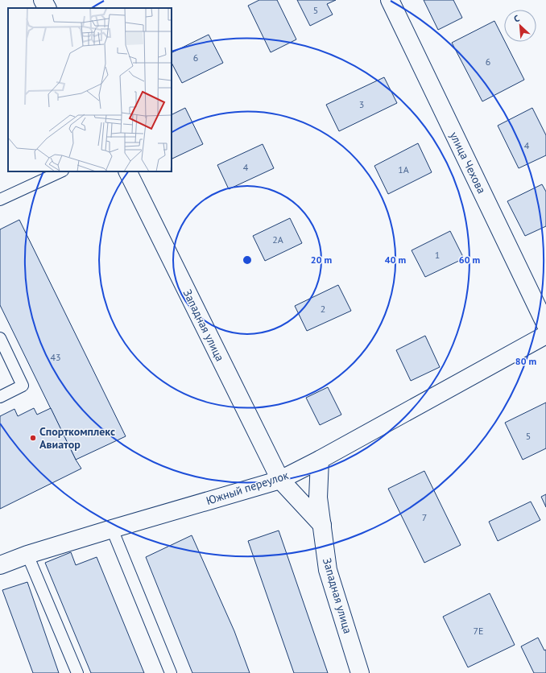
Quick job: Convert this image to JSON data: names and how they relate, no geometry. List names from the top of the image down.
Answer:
{
  "streets": {
    "street": ["улица Чехова", "Западная улица", "Южный переулок"]
  },
  "crossings": [
    ["Западная улица", "Южный переулок"]
  ],
  "places": ["Спорткомплекс Авиатор"],
  "house_numbers": [
    "5",
    "6",
    "6",
    "3",
    "4",
    "4",
    "1А",
    "2А",
    "1",
    "2",
    "43",
    "5",
    "7",
    "7Е"
  ],
  "north": "top left",
  "rings": [
    "20 m",
    "40 m",
    "60 m",
    "80 m"
  ]
}
